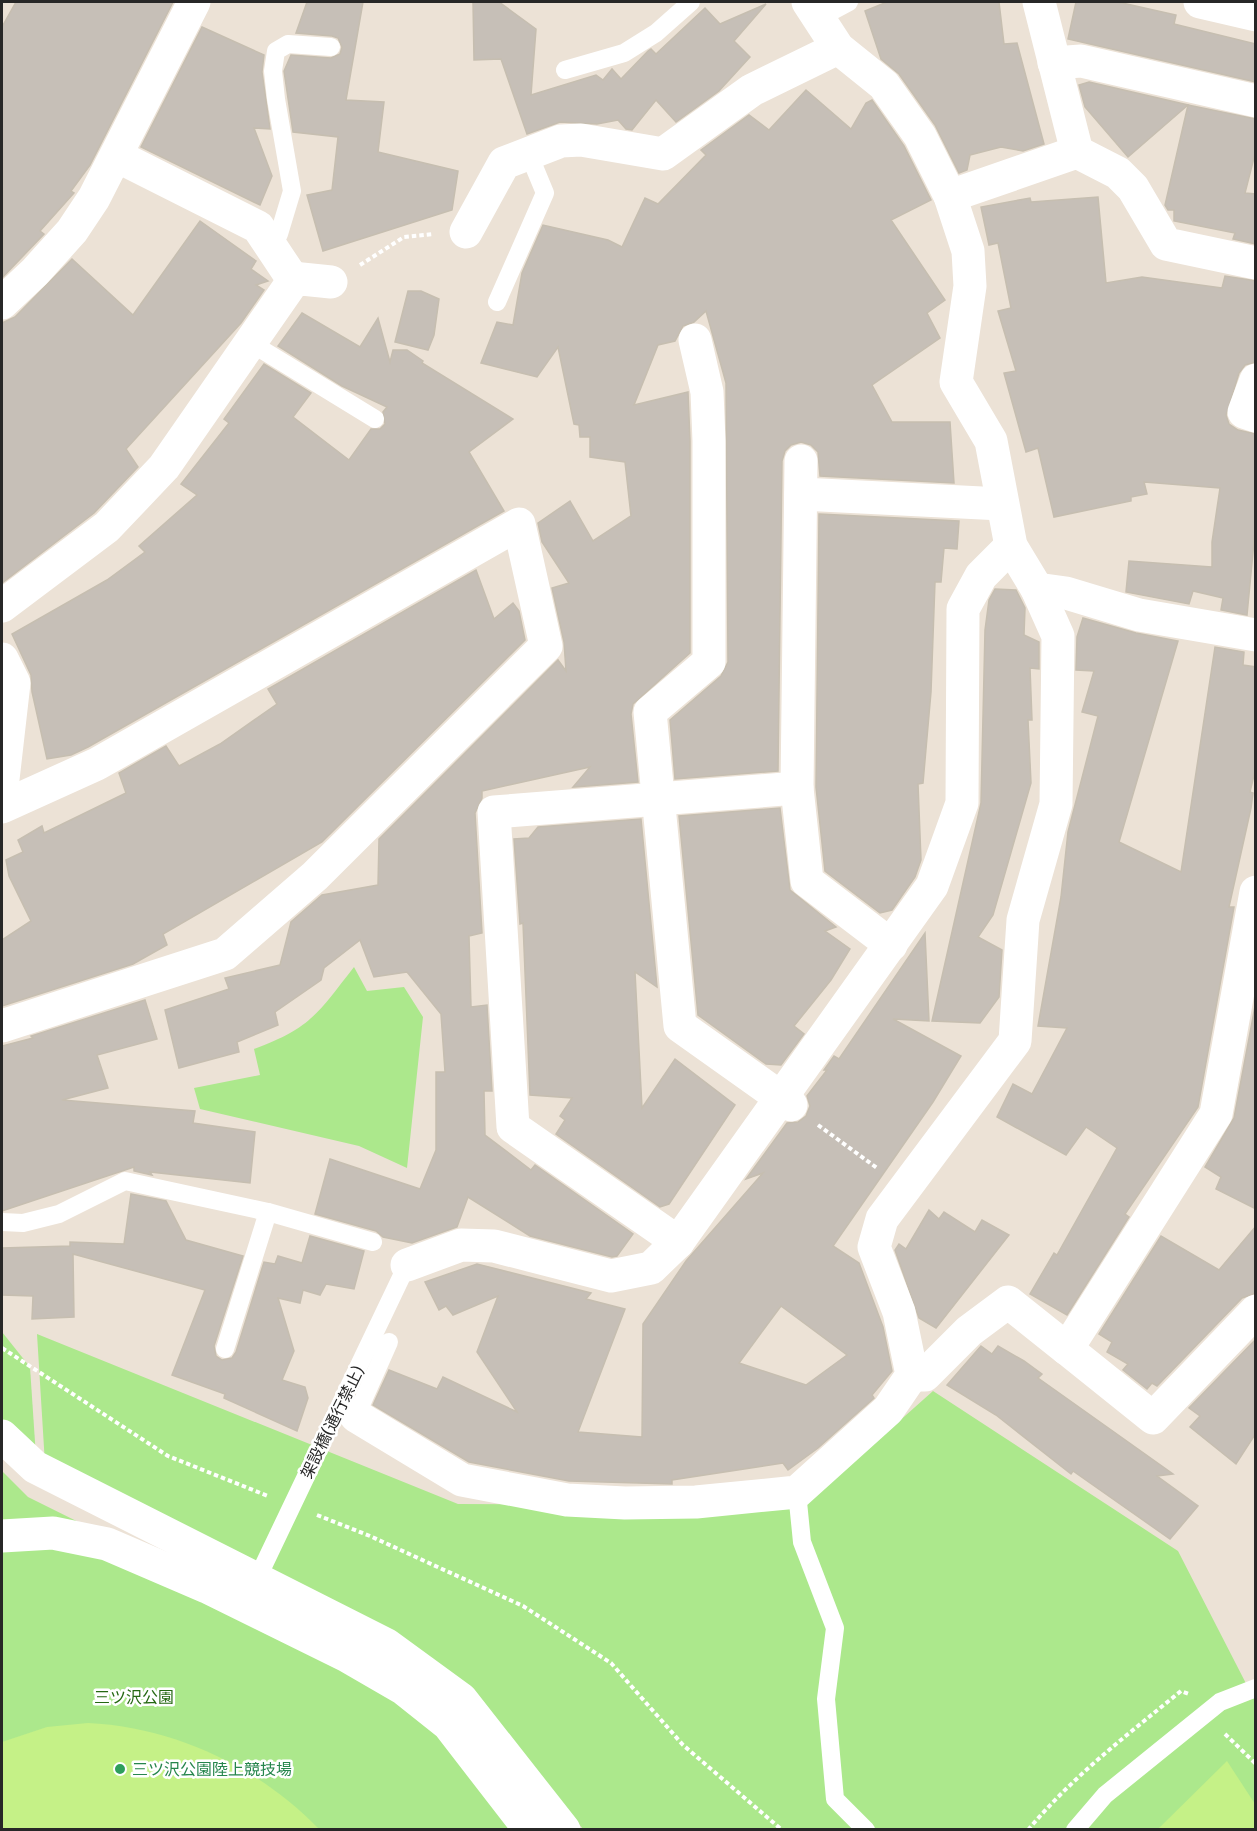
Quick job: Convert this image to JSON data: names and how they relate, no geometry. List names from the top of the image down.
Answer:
{
  "streets": {
    "lane": ["架設橋(通行禁止)"]
  },
  "parks": ["三ツ沢公園"],
  "places": ["三ツ沢公園陸上競技場"]
}
